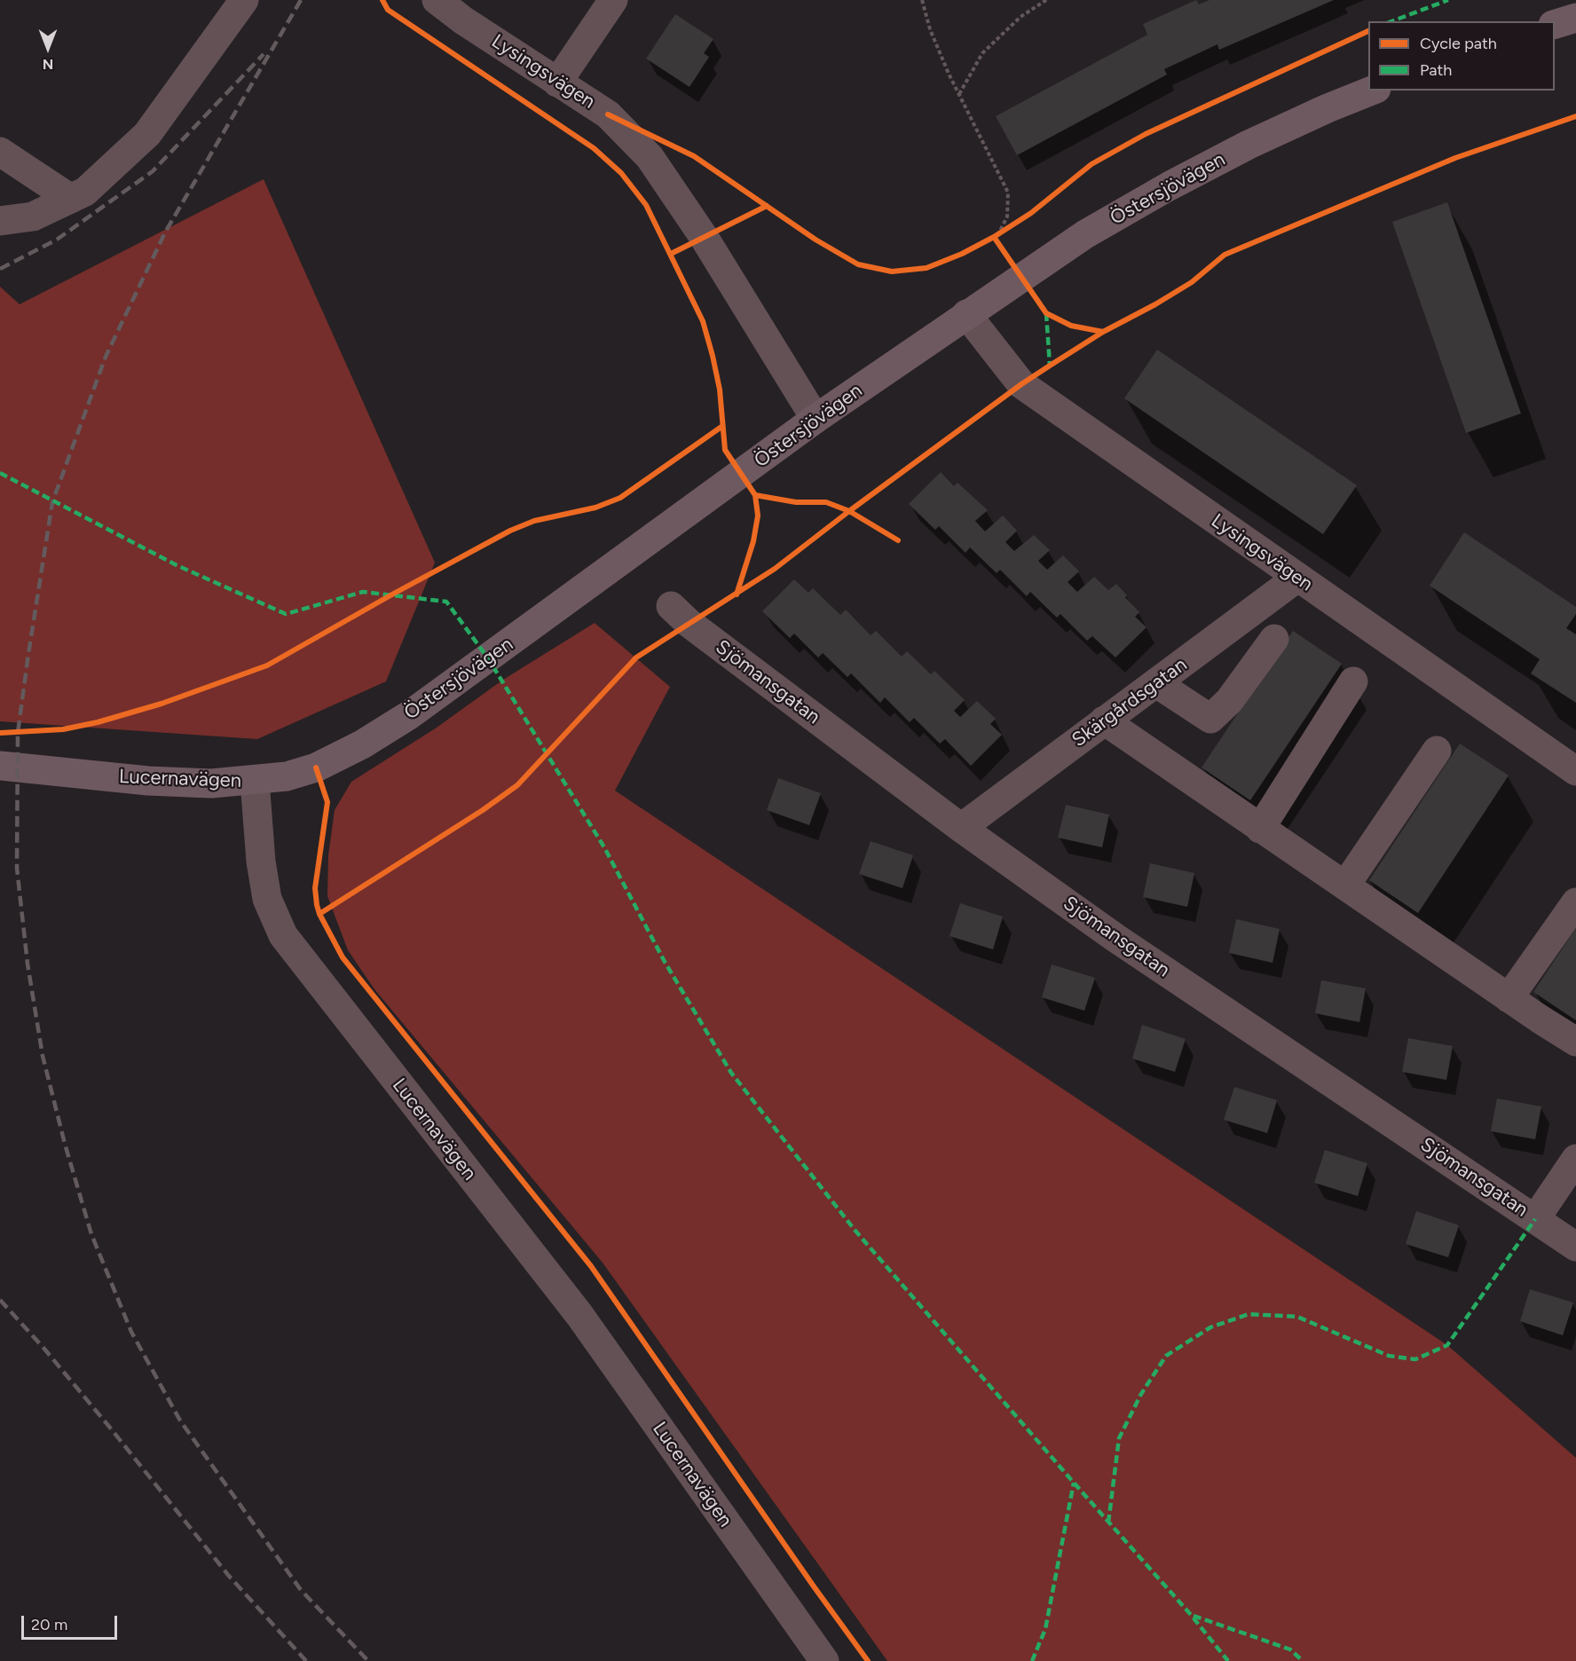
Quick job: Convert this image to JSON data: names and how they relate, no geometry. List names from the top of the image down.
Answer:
{
  "streets": {
    "main road": ["Östersjövägen", "Lucernavägen"],
    "street": ["Lysingsvägen", "Sjömansgatan", "Skärgårdsgatan"]
  },
  "crossings": [
    ["Lysingsvägen", "Östersjövägen"],
    ["Lysingsvägen", "Skärgårdsgatan"],
    ["Östersjövägen", "Lucernavägen"],
    ["Sjömansgatan", "Skärgårdsgatan"]
  ],
  "legend": ["Cycle path", "Path"],
  "scale_bar": "20 m",
  "north": "bottom"
}
